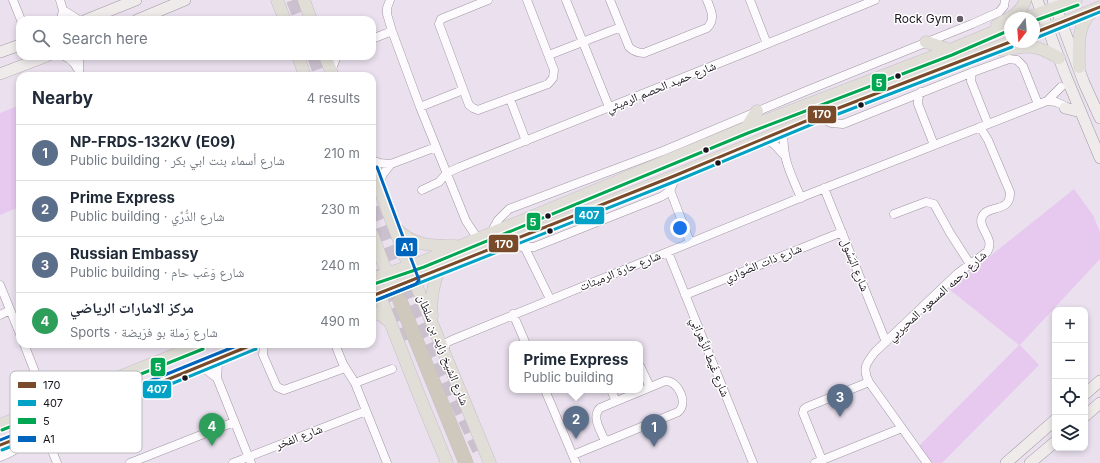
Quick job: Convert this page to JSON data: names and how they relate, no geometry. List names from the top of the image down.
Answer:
{
  "streets": {
    "main road": ["شارع الشيخ زايد بن سلطان"],
    "street": [
      "شارع حميد الحصم الرميثي",
      "شارع ذات الصَّواري",
      "شارع البَسُول",
      "شارع حارة الرميثات",
      "شارع رحمه المسعود المحيربي",
      "شارع غَيط الزَّهرانِي",
      "شارع الفخر"
    ]
  },
  "crossings": [
    ["شارع ذات الصَّواري", "شارع البَسُول"],
    ["شارع ذات الصَّواري", "شارع غَيط الزَّهرانِي"],
    ["شارع البَسُول", "شارع حارة الرميثات"],
    ["شارع البَسُول", "شارع رحمه المسعود المحيربي"],
    ["شارع حارة الرميثات", "شارع رحمه المسعود المحيربي"],
    ["شارع حارة الرميثات", "شارع الشيخ زايد بن سلطان"],
    ["شارع حارة الرميثات", "شارع غَيط الزَّهرانِي"]
  ],
  "places": ["Rock Gym"],
  "lines": [
    "transit line 5",
    "transit line 170",
    "transit line 407",
    "transit line A1"
  ],
  "legend": [
    "170",
    "407",
    "5",
    "A1"
  ],
  "north": "bottom",
  "page": {
    "search": "Search here",
    "heading": ["Nearby", "4 results"],
    "list": [
      {
        "mark": "1",
        "name": "NP-FRDS-132KV (E09)",
        "note": "Public building · شارع أسماء بنت ابي بكر",
        "value": "210 m"
      },
      {
        "mark": "2",
        "name": "Prime Express",
        "note": "Public building · شارع الدُّرِّي",
        "value": "230 m"
      },
      {
        "mark": "3",
        "name": "Russian Embassy",
        "note": "Public building · شارع وَعَب حام",
        "value": "240 m"
      },
      {
        "mark": "4",
        "name": "مركز الامارات الرياضي",
        "note": "Sports · شارع رَملة بو فرَيضة",
        "value": "490 m"
      }
    ],
    "map_buttons": ["+", "−"],
    "popup": ["Prime Express", "Public building"],
    "pins": [
      "3",
      "2",
      "4",
      "1"
    ]
  }
}
